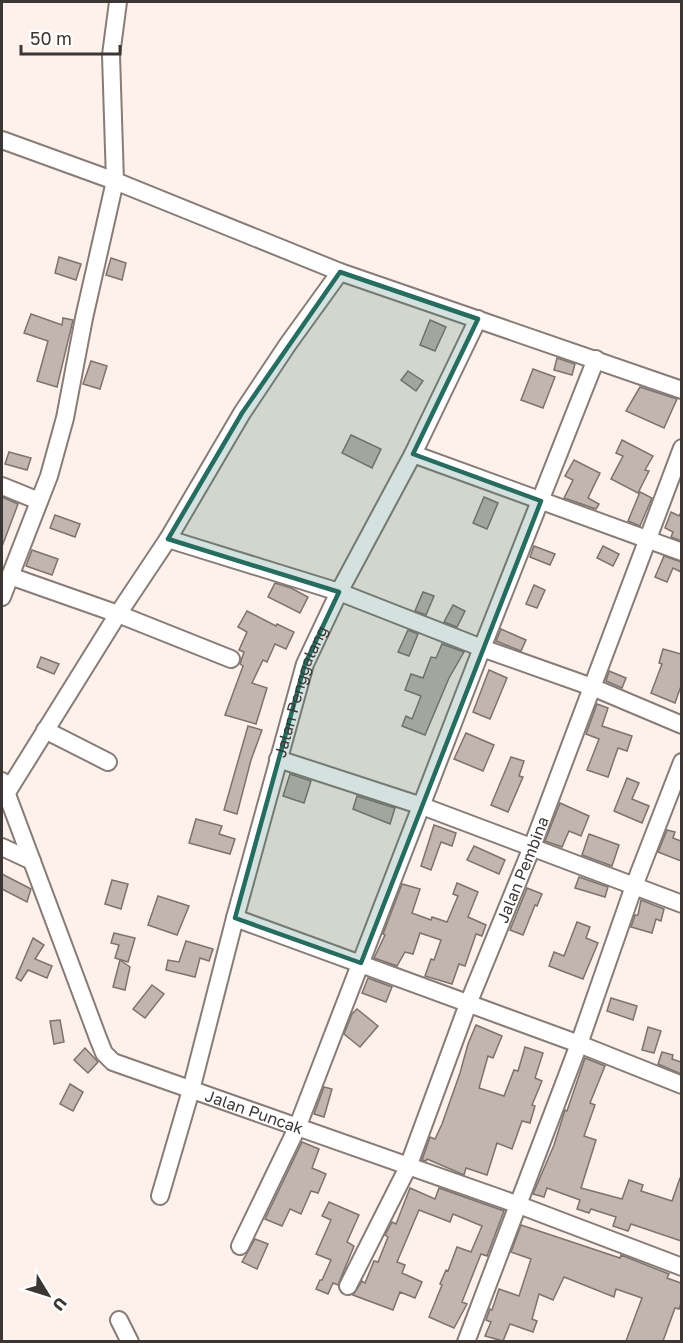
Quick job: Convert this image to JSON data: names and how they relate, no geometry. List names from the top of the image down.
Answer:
{
  "streets": {
    "street": ["Jalan Penggalang", "Jalan Pembina", "Jalan Puncak"]
  },
  "crossings": [
    ["Jalan Penggalang", "Jalan Puncak"],
    ["Jalan Pembina", "Jalan Puncak"]
  ],
  "scale_bar": "50 m",
  "north": "bottom right"
}
